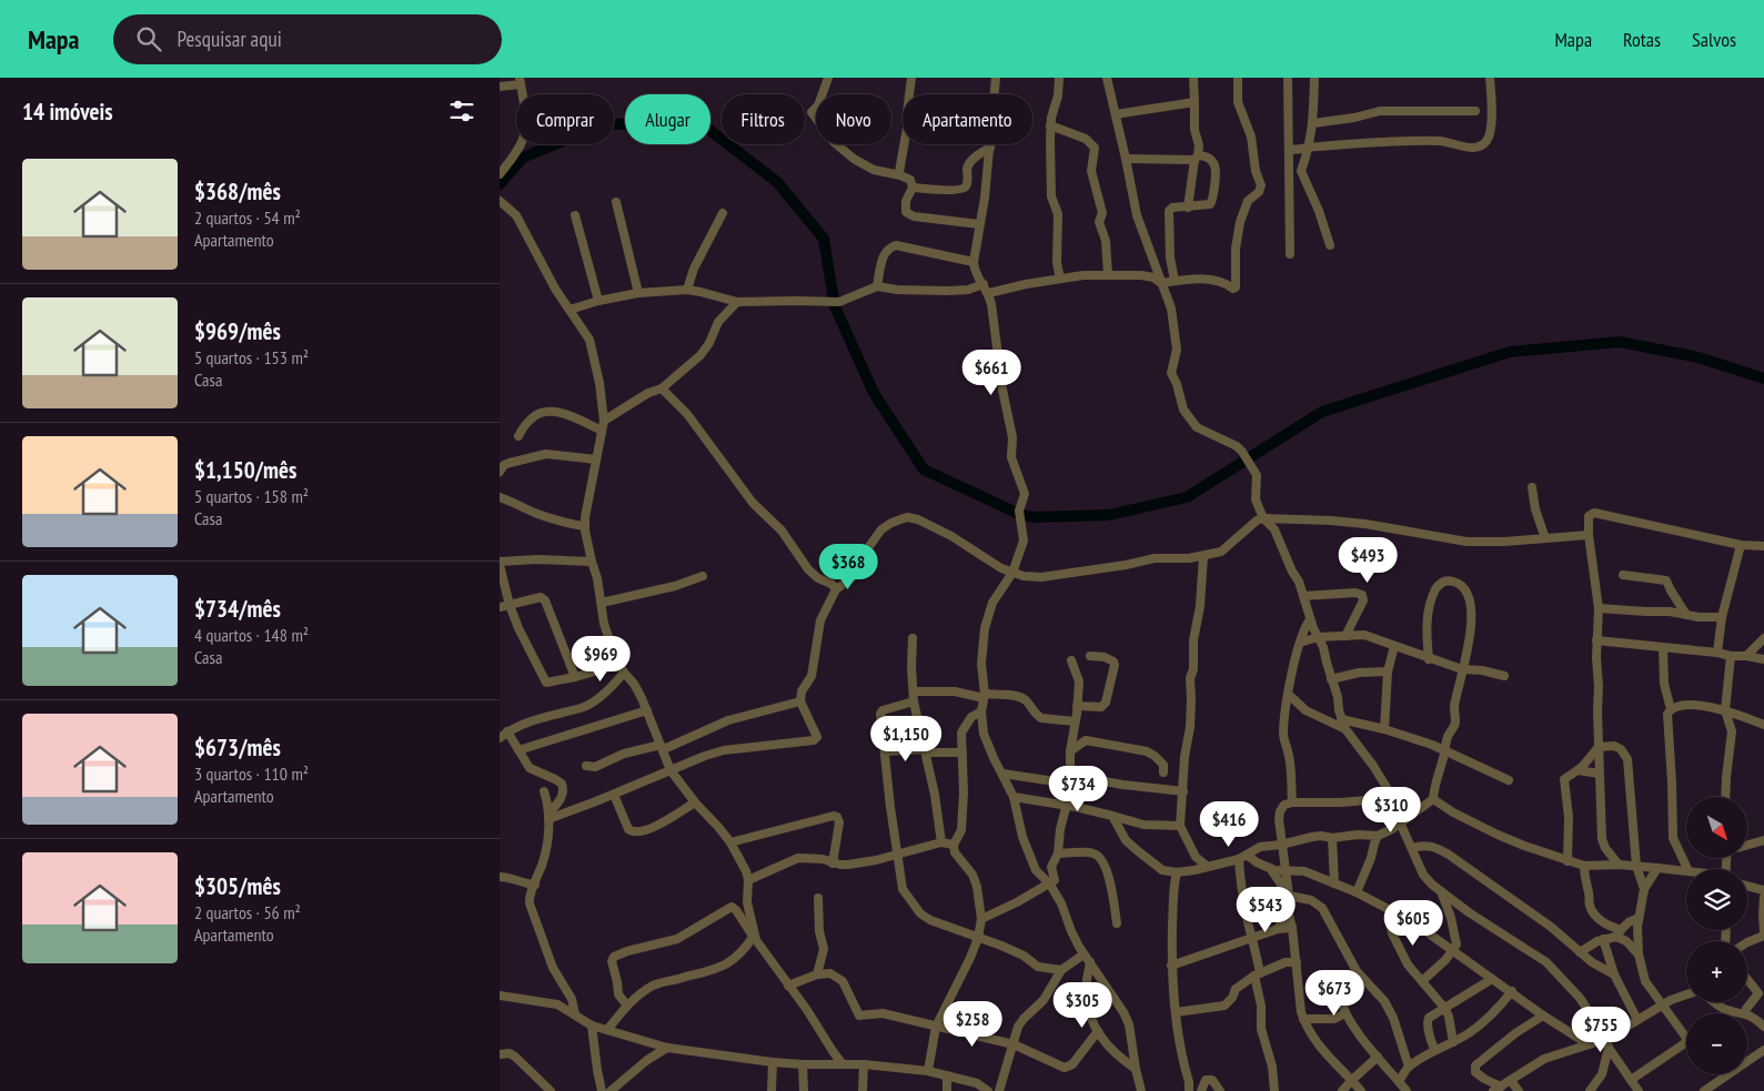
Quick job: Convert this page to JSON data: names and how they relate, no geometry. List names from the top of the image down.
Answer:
{
  "north": "bottom right",
  "page": {
    "header": "Mapa",
    "search": "Pesquisar aqui",
    "nav": ["Mapa", "Rotas", "Salvos"],
    "heading": "14 imóveis",
    "chip": [
      "Comprar",
      "Alugar",
      "Filtros",
      "Novo",
      "Apartamento"
    ],
    "list": [
      {
        "name": "$368/mês",
        "note": "2 quartos · 54 m² · Apartamento"
      },
      {
        "name": "$969/mês",
        "note": "5 quartos · 153 m² · Casa"
      },
      {
        "name": "$1,150/mês",
        "note": "5 quartos · 158 m² · Casa"
      },
      {
        "name": "$734/mês",
        "note": "4 quartos · 148 m² · Casa"
      },
      {
        "name": "$673/mês",
        "note": "3 quartos · 110 m² · Apartamento"
      },
      {
        "name": "$305/mês",
        "note": "2 quartos · 56 m² · Apartamento"
      }
    ],
    "price": [
      "$661",
      "$493",
      "$368",
      "$969",
      "$1,150",
      "$734",
      "$310",
      "$416",
      "$543",
      "$605",
      "$673",
      "$305",
      "$258",
      "$755"
    ],
    "map_buttons": ["+", "−"]
  }
}
